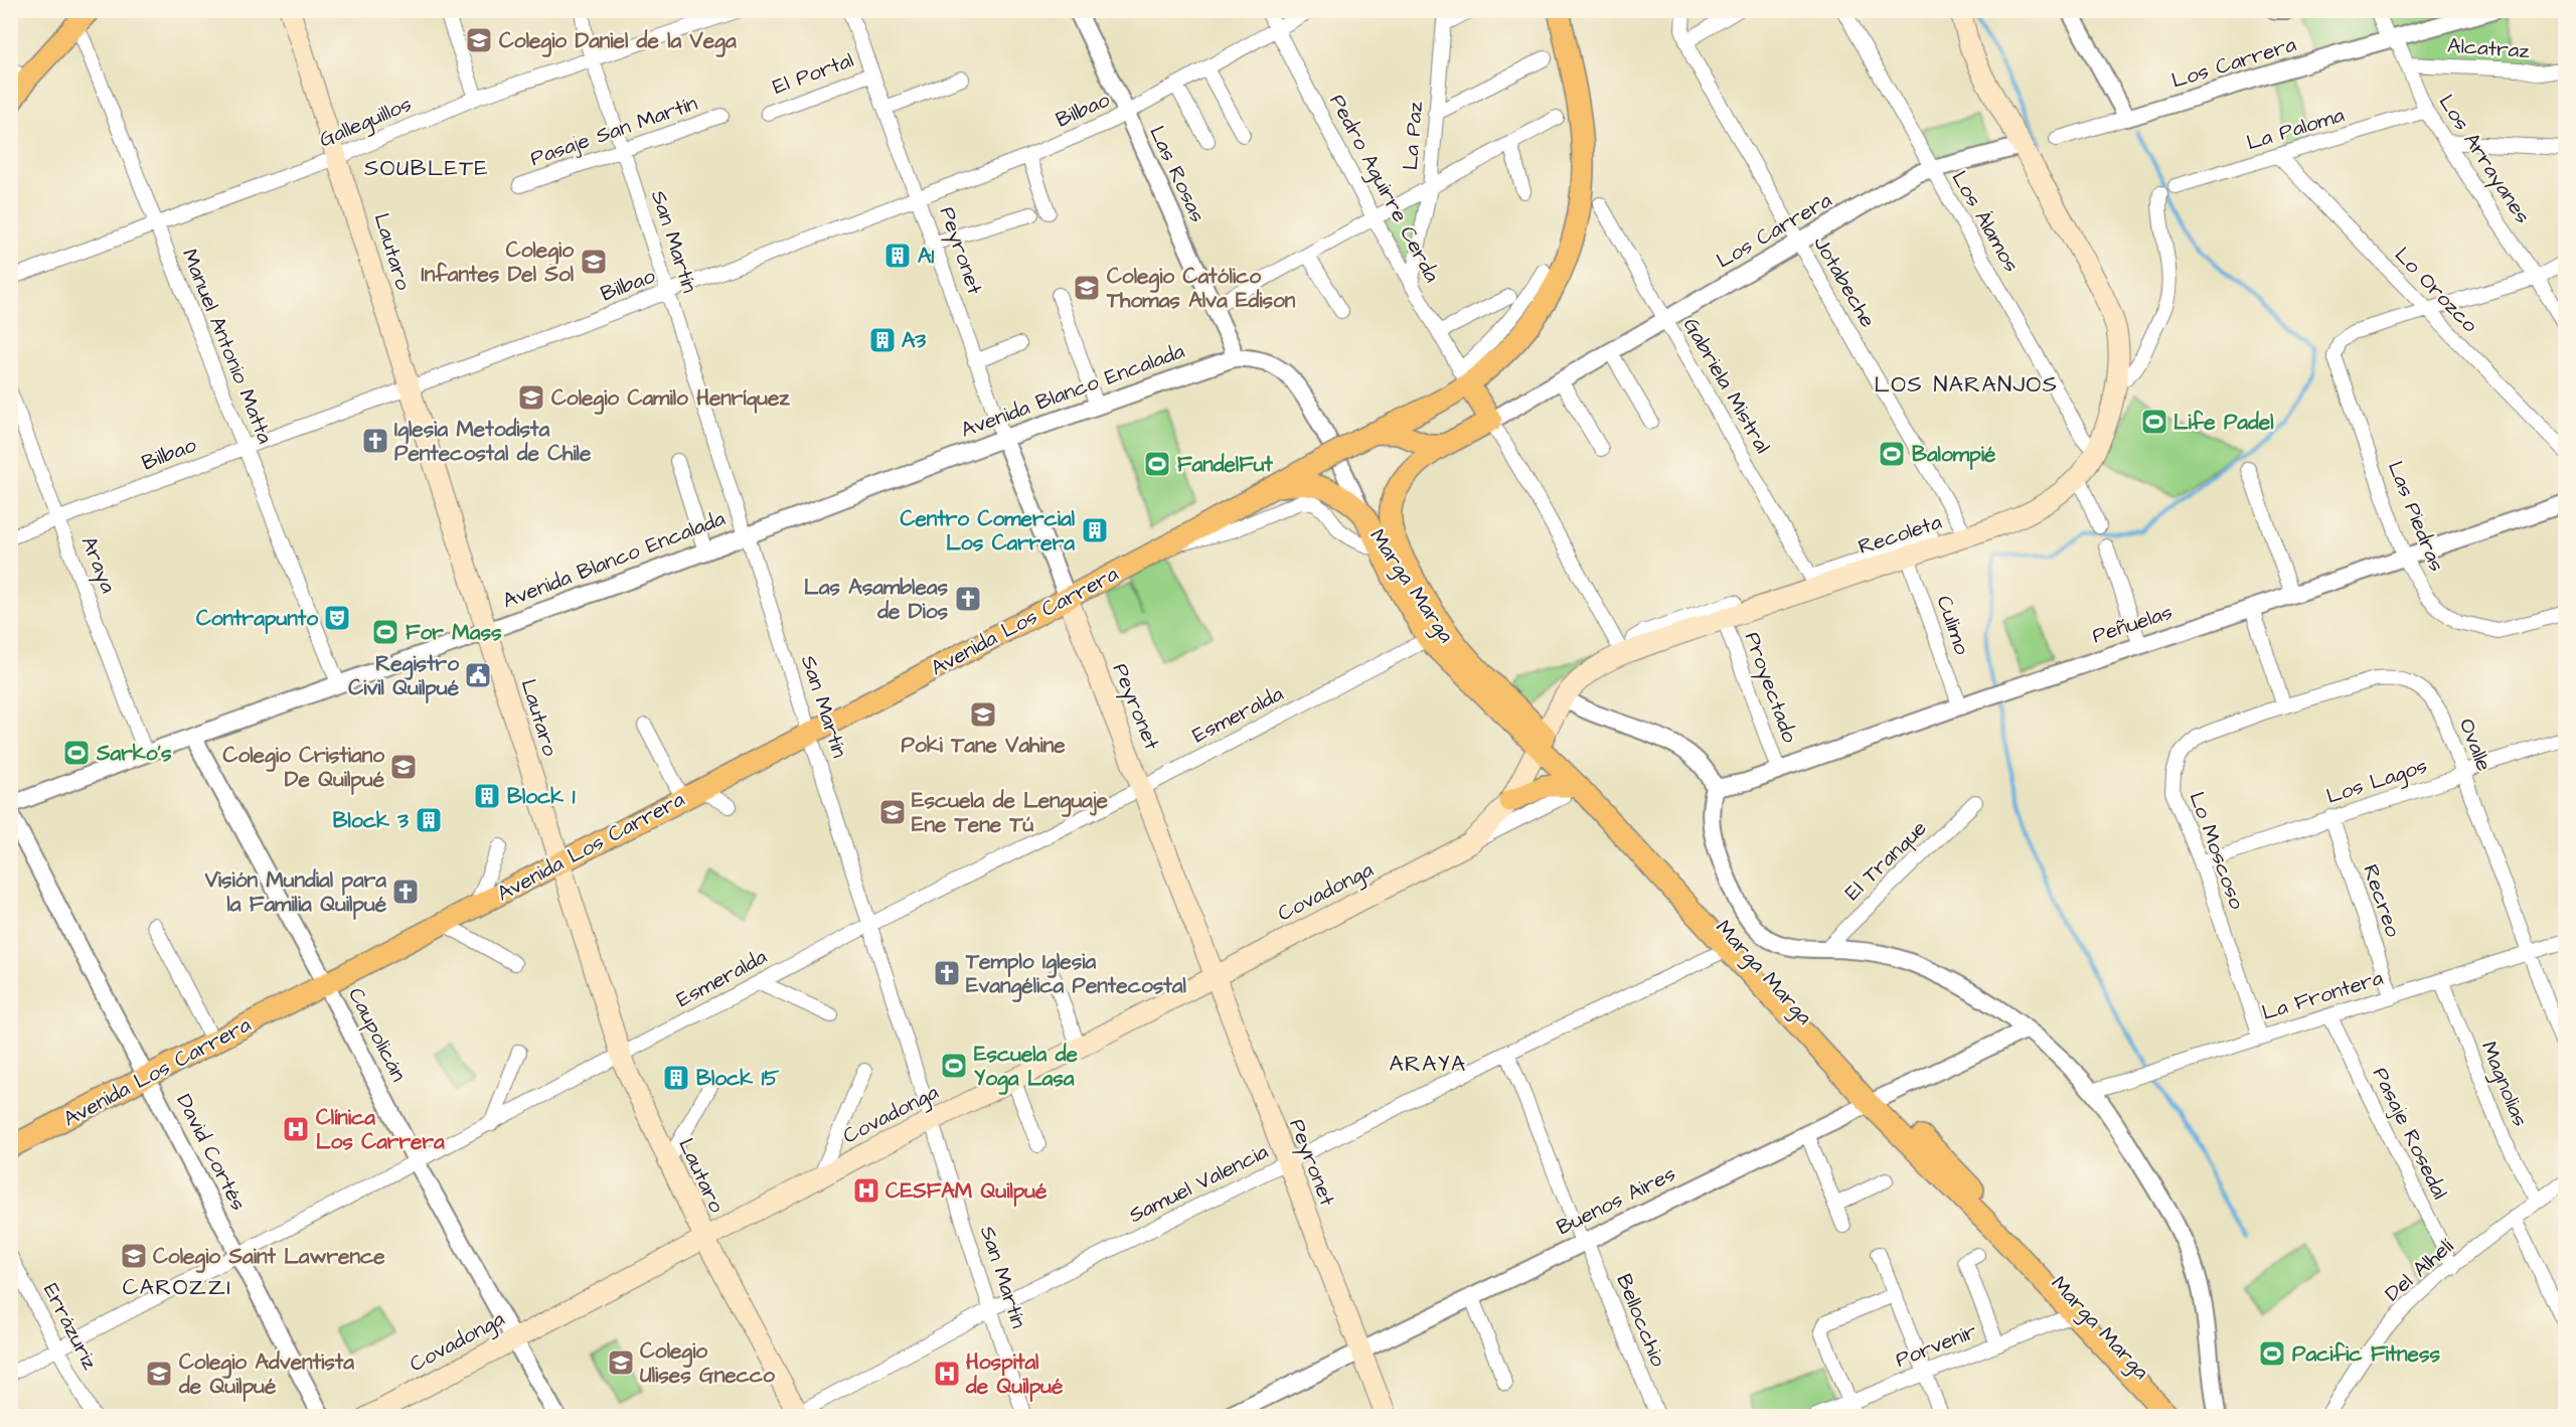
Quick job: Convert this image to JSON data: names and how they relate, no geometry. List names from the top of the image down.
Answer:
{
  "streets": {
    "main road": [
      "Peyronet",
      "Lautaro",
      "Recoleta",
      "Marga Marga",
      "Avenida Los Carrera",
      "Covadonga"
    ],
    "street": [
      "Alcatraz",
      "Los Carrera",
      "El Portal",
      "Bilbao",
      "Galleguillos",
      "La Paloma",
      "Pasaje San Martín",
      "La Paz",
      "Los Arrayanes",
      "Las Rosas",
      "Pedro Aguirre Cerda",
      "Los Álamos",
      "San Martín",
      "Jotabeche",
      "Lo Orozco",
      "Manuel Antonio Matta",
      "Gabriela Mistral",
      "Avenida Blanco Encalada",
      "Las Piedras",
      "Araya",
      "Peñuelas",
      "Culimo",
      "Proyectado",
      "Esmeralda",
      "Ovalle",
      "Los Lagos",
      "Lo Moscoso",
      "El Tranque",
      "Recreo",
      "La Frontera",
      "Caupolicán",
      "Magnolias",
      "Pasaje Rosedal",
      "David Cortés",
      "Samuel Valencia",
      "Buenos Aires",
      "Del Alhelí",
      "Bellocchio",
      "Errázuriz",
      "Porvenir"
    ]
  },
  "crossings": [
    ["Alcatraz", "Los Arrayanes"],
    ["Los Carrera", "Los Arrayanes"],
    ["Los Carrera", "Los Álamos"],
    ["Los Carrera", "Jotabeche"],
    ["Los Carrera", "Gabriela Mistral"],
    ["Los Carrera", "Recoleta"],
    ["El Portal", "Peyronet"],
    ["Bilbao", "Las Rosas"],
    ["Bilbao", "Pedro Aguirre Cerda"],
    ["Bilbao", "San Martín"],
    ["Bilbao", "Peyronet"],
    ["Bilbao", "Lautaro"],
    ["Bilbao", "Manuel Antonio Matta"],
    ["Bilbao", "Araya"],
    ["Galleguillos", "San Martín"],
    ["Galleguillos", "Lautaro"],
    ["Galleguillos", "Manuel Antonio Matta"],
    ["La Paloma", "Los Arrayanes"],
    ["La Paloma", "Lo Orozco"],
    ["Pasaje San Martín", "San Martín"],
    ["La Paz", "Pedro Aguirre Cerda"],
    ["Las Rosas", "Avenida Blanco Encalada"],
    ["Las Rosas", "Marga Marga"],
    ["Pedro Aguirre Cerda", "Avenida Los Carrera"],
    ["Los Álamos", "Recoleta"],
    ["San Martín", "Avenida Blanco Encalada"],
    ["San Martín", "Avenida Los Carrera"],
    ["San Martín", "Esmeralda"],
    ["San Martín", "Covadonga"],
    ["San Martín", "Samuel Valencia"],
    ["Peyronet", "Avenida Blanco Encalada"],
    ["Peyronet", "Avenida Los Carrera"],
    ["Peyronet", "Esmeralda"],
    ["Peyronet", "Covadonga"],
    ["Peyronet", "Samuel Valencia"],
    ["Peyronet", "Buenos Aires"],
    ["Lautaro", "Avenida Blanco Encalada"],
    ["Lautaro", "Avenida Los Carrera"],
    ["Lautaro", "Esmeralda"],
    ["Lautaro", "Covadonga"],
    ["Lautaro", "Samuel Valencia"],
    ["Jotabeche", "Recoleta"],
    ["Lo Orozco", "Las Piedras"],
    ["Manuel Antonio Matta", "Avenida Blanco Encalada"],
    ["Gabriela Mistral", "Recoleta"],
    ["Avenida Blanco Encalada", "Araya"],
    ["Avenida Blanco Encalada", "Marga Marga"],
    ["Avenida Blanco Encalada", "Caupolicán"],
    ["Las Piedras", "Peñuelas"],
    ["Recoleta", "Marga Marga"],
    ["Recoleta", "Culimo"],
    ["Recoleta", "Proyectado"],
    ["Recoleta", "Covadonga"],
    ["Marga Marga", "Avenida Los Carrera"],
    ["Marga Marga", "Esmeralda"],
    ["Marga Marga", "Covadonga"],
    ["Marga Marga", "Samuel Valencia"],
    ["Marga Marga", "Buenos Aires"],
    ["Marga Marga", "Porvenir"],
    ["Avenida Los Carrera", "Caupolicán"],
    ["Avenida Los Carrera", "David Cortés"],
    ["Peñuelas", "Culimo"],
    ["Peñuelas", "Proyectado"],
    ["Esmeralda", "Caupolicán"],
    ["Esmeralda", "David Cortés"],
    ["Esmeralda", "Errázuriz"],
    ["Ovalle", "Los Lagos"],
    ["Ovalle", "Lo Moscoso"],
    ["Ovalle", "La Frontera"],
    ["Los Lagos", "Lo Moscoso"],
    ["Los Lagos", "Recreo"],
    ["Lo Moscoso", "La Frontera"],
    ["Covadonga", "Caupolicán"],
    ["Recreo", "La Frontera"],
    ["La Frontera", "Magnolias"],
    ["La Frontera", "Pasaje Rosedal"],
    ["Magnolias", "Del Alhelí"],
    ["Pasaje Rosedal", "Del Alhelí"],
    ["Samuel Valencia", "Bellocchio"],
    ["Buenos Aires", "Bellocchio"]
  ],
  "districts": [
    "SOUBLETE",
    "LOS NARANJOS",
    "ARAYA",
    "CAROZZI"
  ],
  "places": {
    "school or university": [
      "Colegio Daniel de la Vega",
      "Colegio Infantes Del Sol",
      "Colegio Católico Thomas Alva Edison",
      "Colegio Camilo Henríquez",
      "Poki Tane Vahine",
      "Colegio Cristiano De Quilpué",
      "Escuela de Lenguaje Ene Tene Tú",
      "Colegio Saint Lawrence",
      "Colegio Ulises Gnecco",
      "Colegio Adventista de Quilpué"
    ],
    "building": [
      "A1",
      "A3",
      "Centro Comercial Los Carrera",
      "Block 1",
      "Block 3",
      "Block 15"
    ],
    "sports": [
      "Life Padel",
      "Balompié",
      "FandelFut",
      "For Mass",
      "Sarko's",
      "Escuela de Yoga Lasa",
      "Pacific Fitness"
    ],
    "church": [
      "Iglesia Metodista Pentecostal de Chile",
      "Las Asambleas de Dios",
      "Visión Mundial para la Familia Quilpué",
      "Templo Iglesia Evangélica Pentecostal"
    ],
    "theatre": ["Contrapunto"],
    "public building": ["Registro Civil Quilpué"],
    "hospital": ["Clínica Los Carrera", "CESFAM Quilpué", "Hospital de Quilpué"]
  }
}
